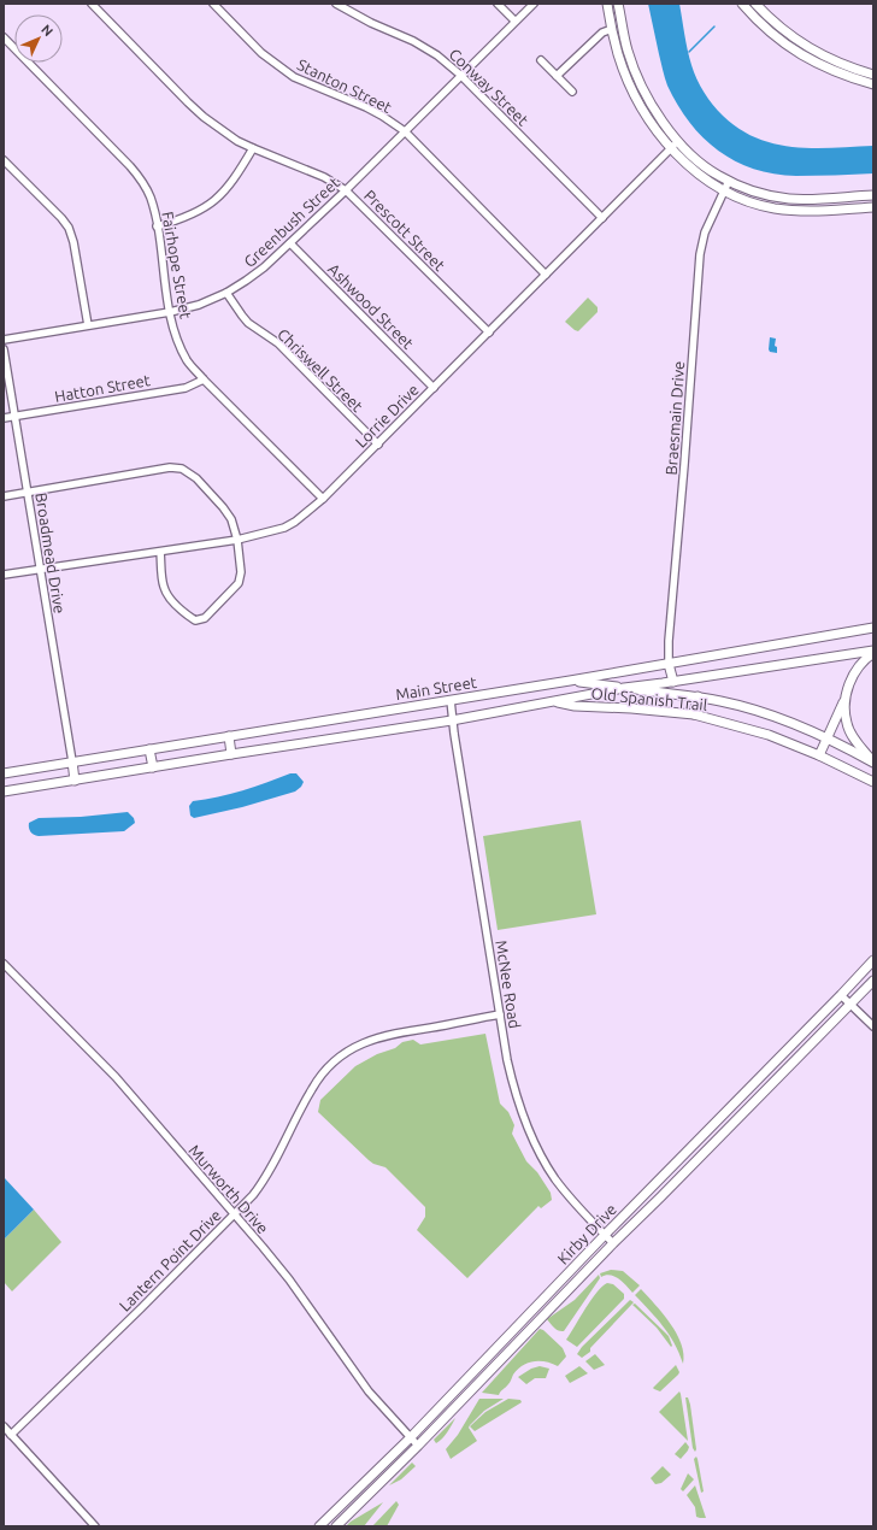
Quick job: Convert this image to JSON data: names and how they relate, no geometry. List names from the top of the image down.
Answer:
{
  "streets": {
    "main road": ["Main Street", "Old Spanish Trail", "Kirby Drive"],
    "street": [
      "Stanton Street",
      "Conway Street",
      "Greenbush Street",
      "Prescott Street",
      "Fairhope Street",
      "Ashwood Street",
      "Chriswell Street",
      "Hatton Street",
      "Lorrie Drive",
      "Braesmain Drive",
      "Broadmead Drive",
      "McNee Road",
      "Murworth Drive",
      "Lantern Point Drive"
    ]
  },
  "crossings": [
    ["Stanton Street", "Greenbush Street"],
    ["Stanton Street", "Lorrie Drive"],
    ["Conway Street", "Greenbush Street"],
    ["Conway Street", "Lorrie Drive"],
    ["Greenbush Street", "Prescott Street"],
    ["Greenbush Street", "Fairhope Street"],
    ["Greenbush Street", "Ashwood Street"],
    ["Greenbush Street", "Chriswell Street"],
    ["Prescott Street", "Lorrie Drive"],
    ["Fairhope Street", "Hatton Street"],
    ["Fairhope Street", "Lorrie Drive"],
    ["Ashwood Street", "Lorrie Drive"],
    ["Chriswell Street", "Lorrie Drive"],
    ["Hatton Street", "Broadmead Drive"],
    ["Lorrie Drive", "Broadmead Drive"],
    ["Braesmain Drive", "Main Street"],
    ["Broadmead Drive", "Main Street"],
    ["Main Street", "Old Spanish Trail"],
    ["Main Street", "McNee Road"],
    ["McNee Road", "Kirby Drive"],
    ["McNee Road", "Lantern Point Drive"],
    ["Murworth Drive", "Kirby Drive"],
    ["Murworth Drive", "Lantern Point Drive"]
  ],
  "north": "top right"
}
